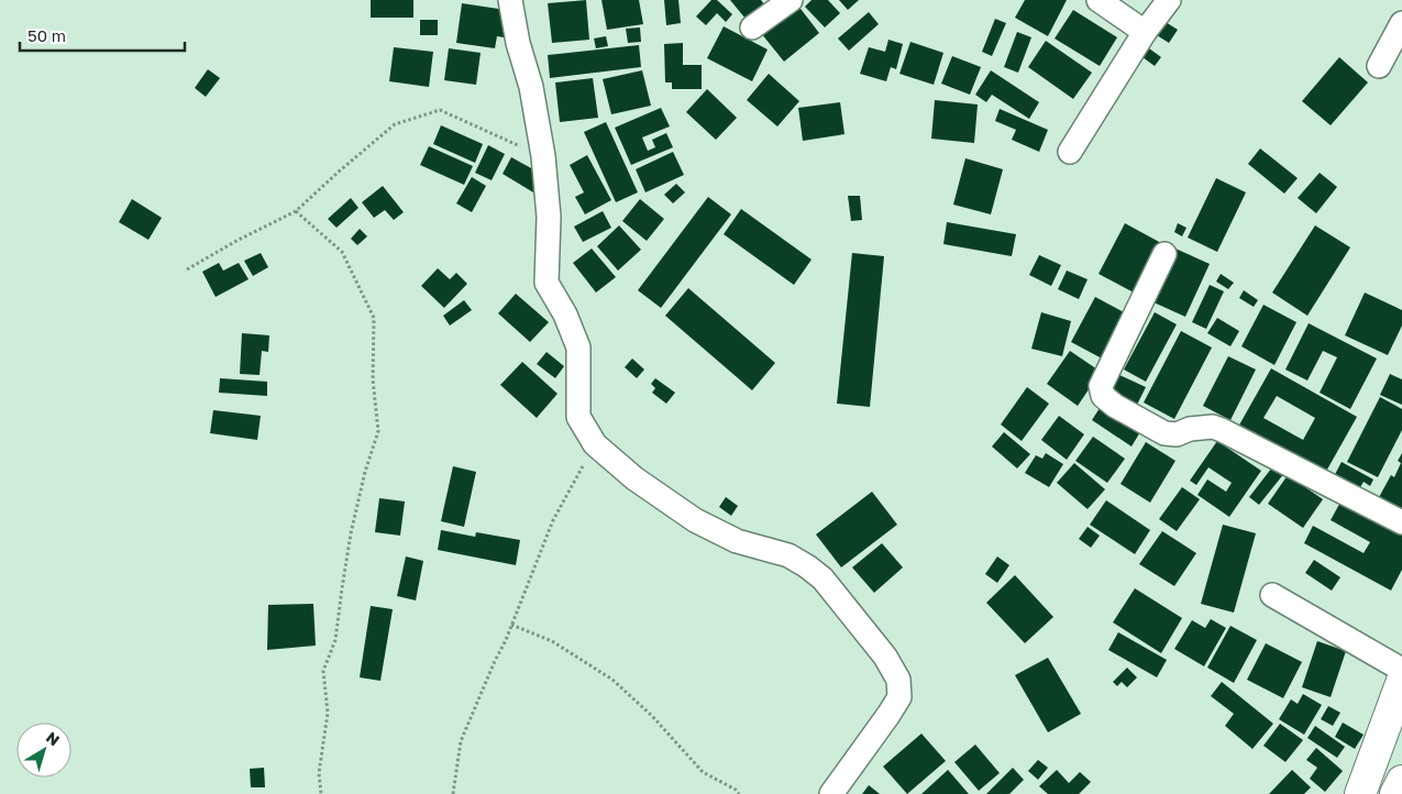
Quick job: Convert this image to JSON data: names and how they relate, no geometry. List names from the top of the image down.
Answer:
{
  "scale_bar": "50 m",
  "north": "top right"
}
